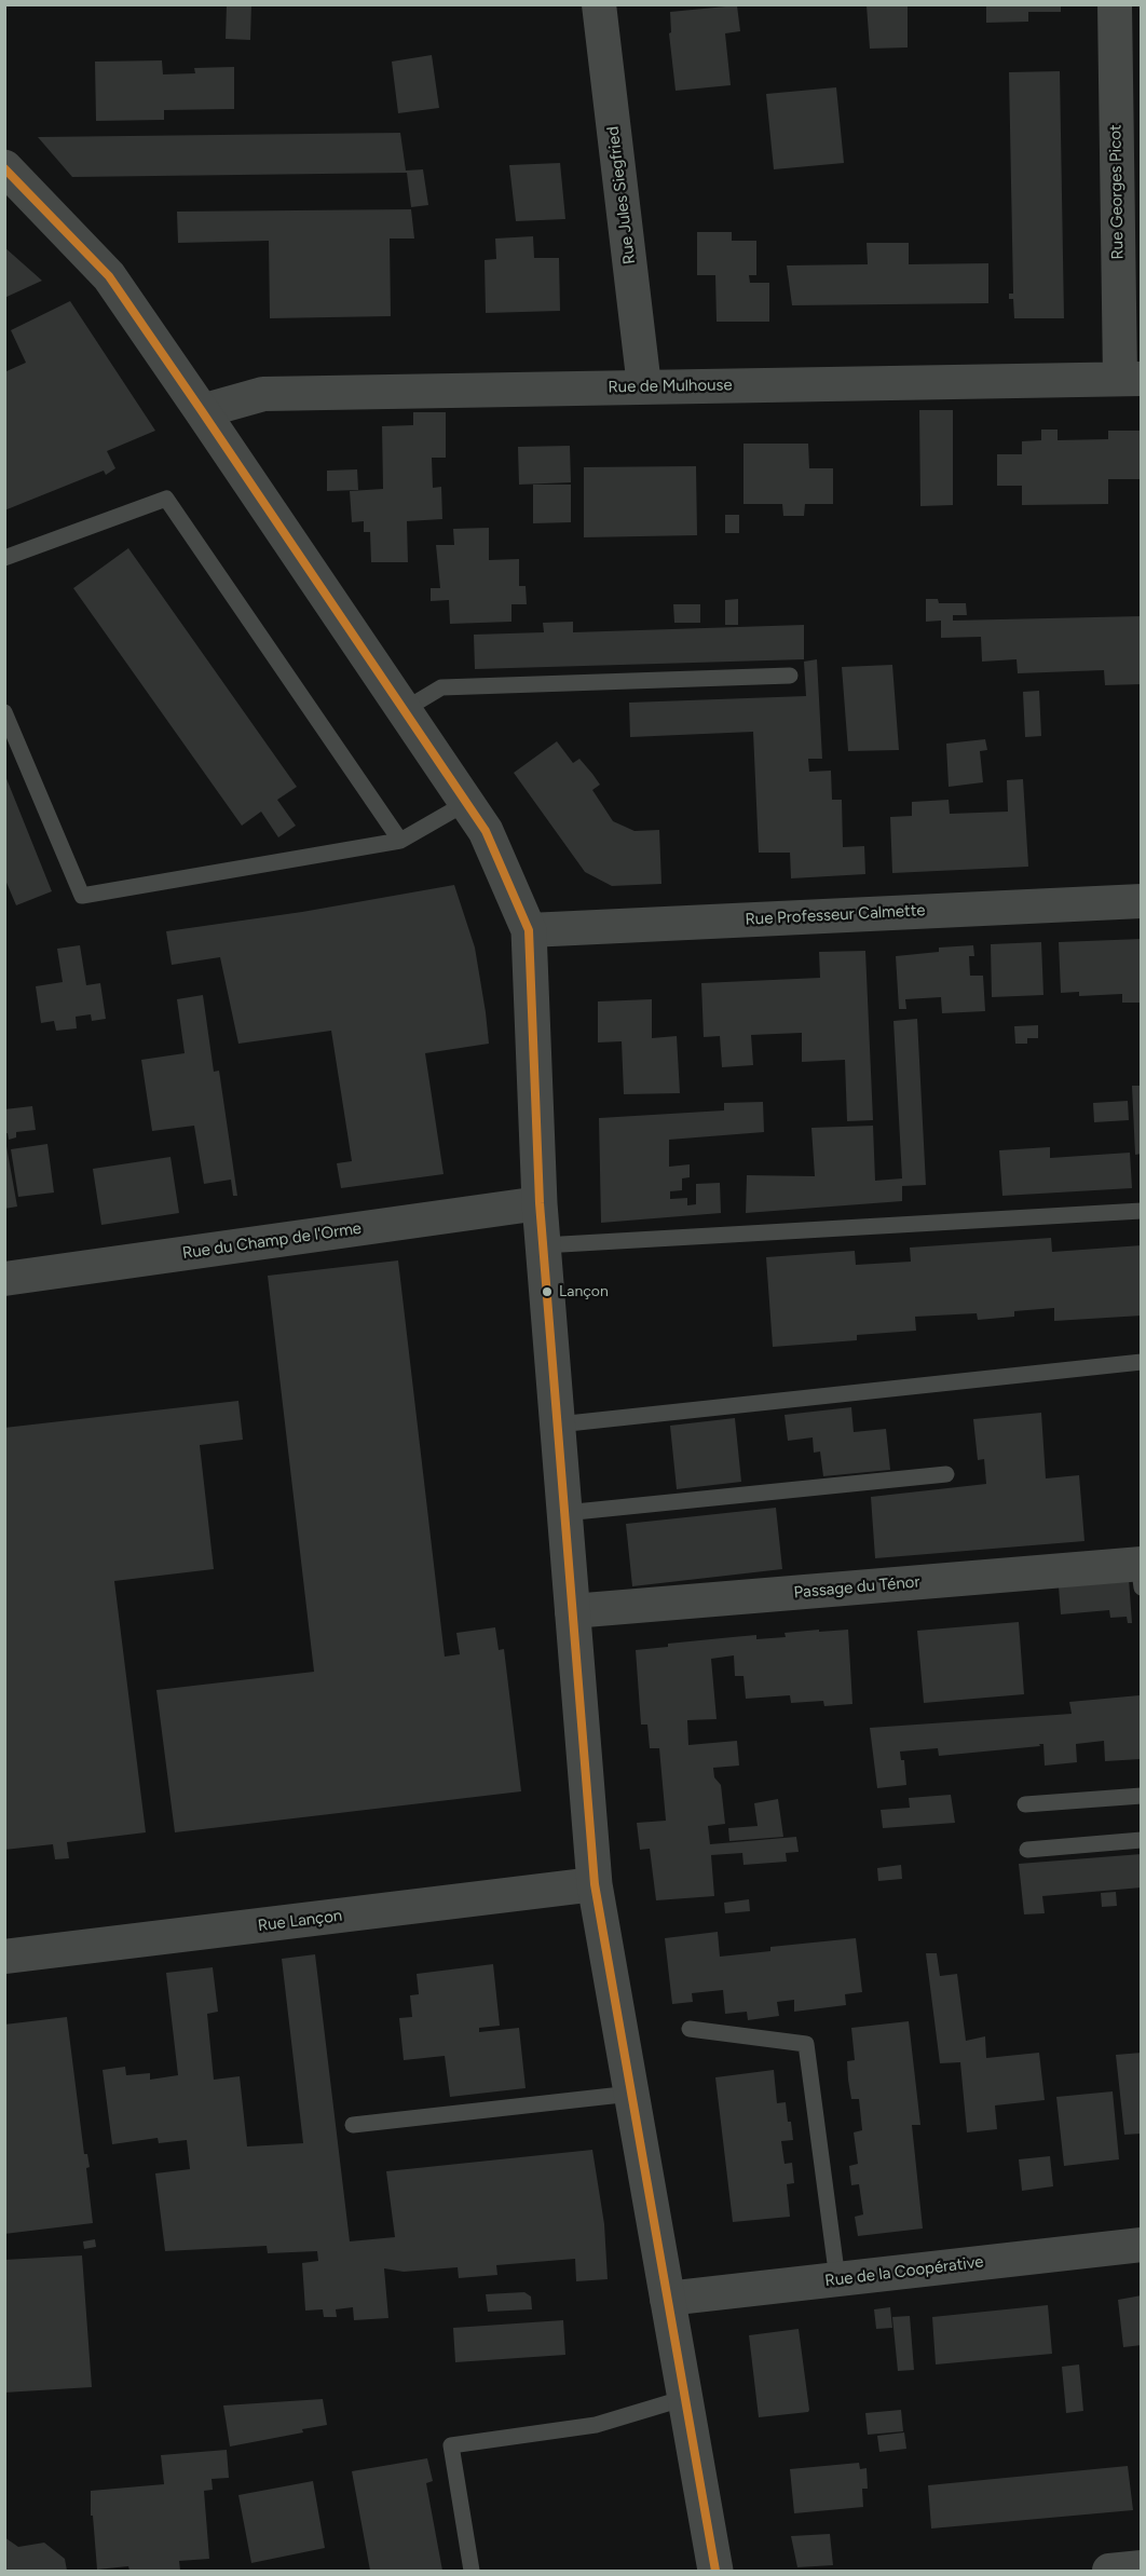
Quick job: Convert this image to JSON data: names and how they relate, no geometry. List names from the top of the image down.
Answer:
{
  "streets": {
    "street": [
      "Rue Georges Picot",
      "Rue Jules Siegfried",
      "Rue de Mulhouse",
      "Rue Professeur Calmette",
      "Rue du Champ de l'Orme",
      "Passage du Ténor",
      "Rue Lançon",
      "Rue de la Coopérative"
    ]
  },
  "crossings": [
    ["Rue Georges Picot", "Rue de Mulhouse"],
    ["Rue Jules Siegfried", "Rue de Mulhouse"]
  ],
  "places": ["Lançon"]
}
